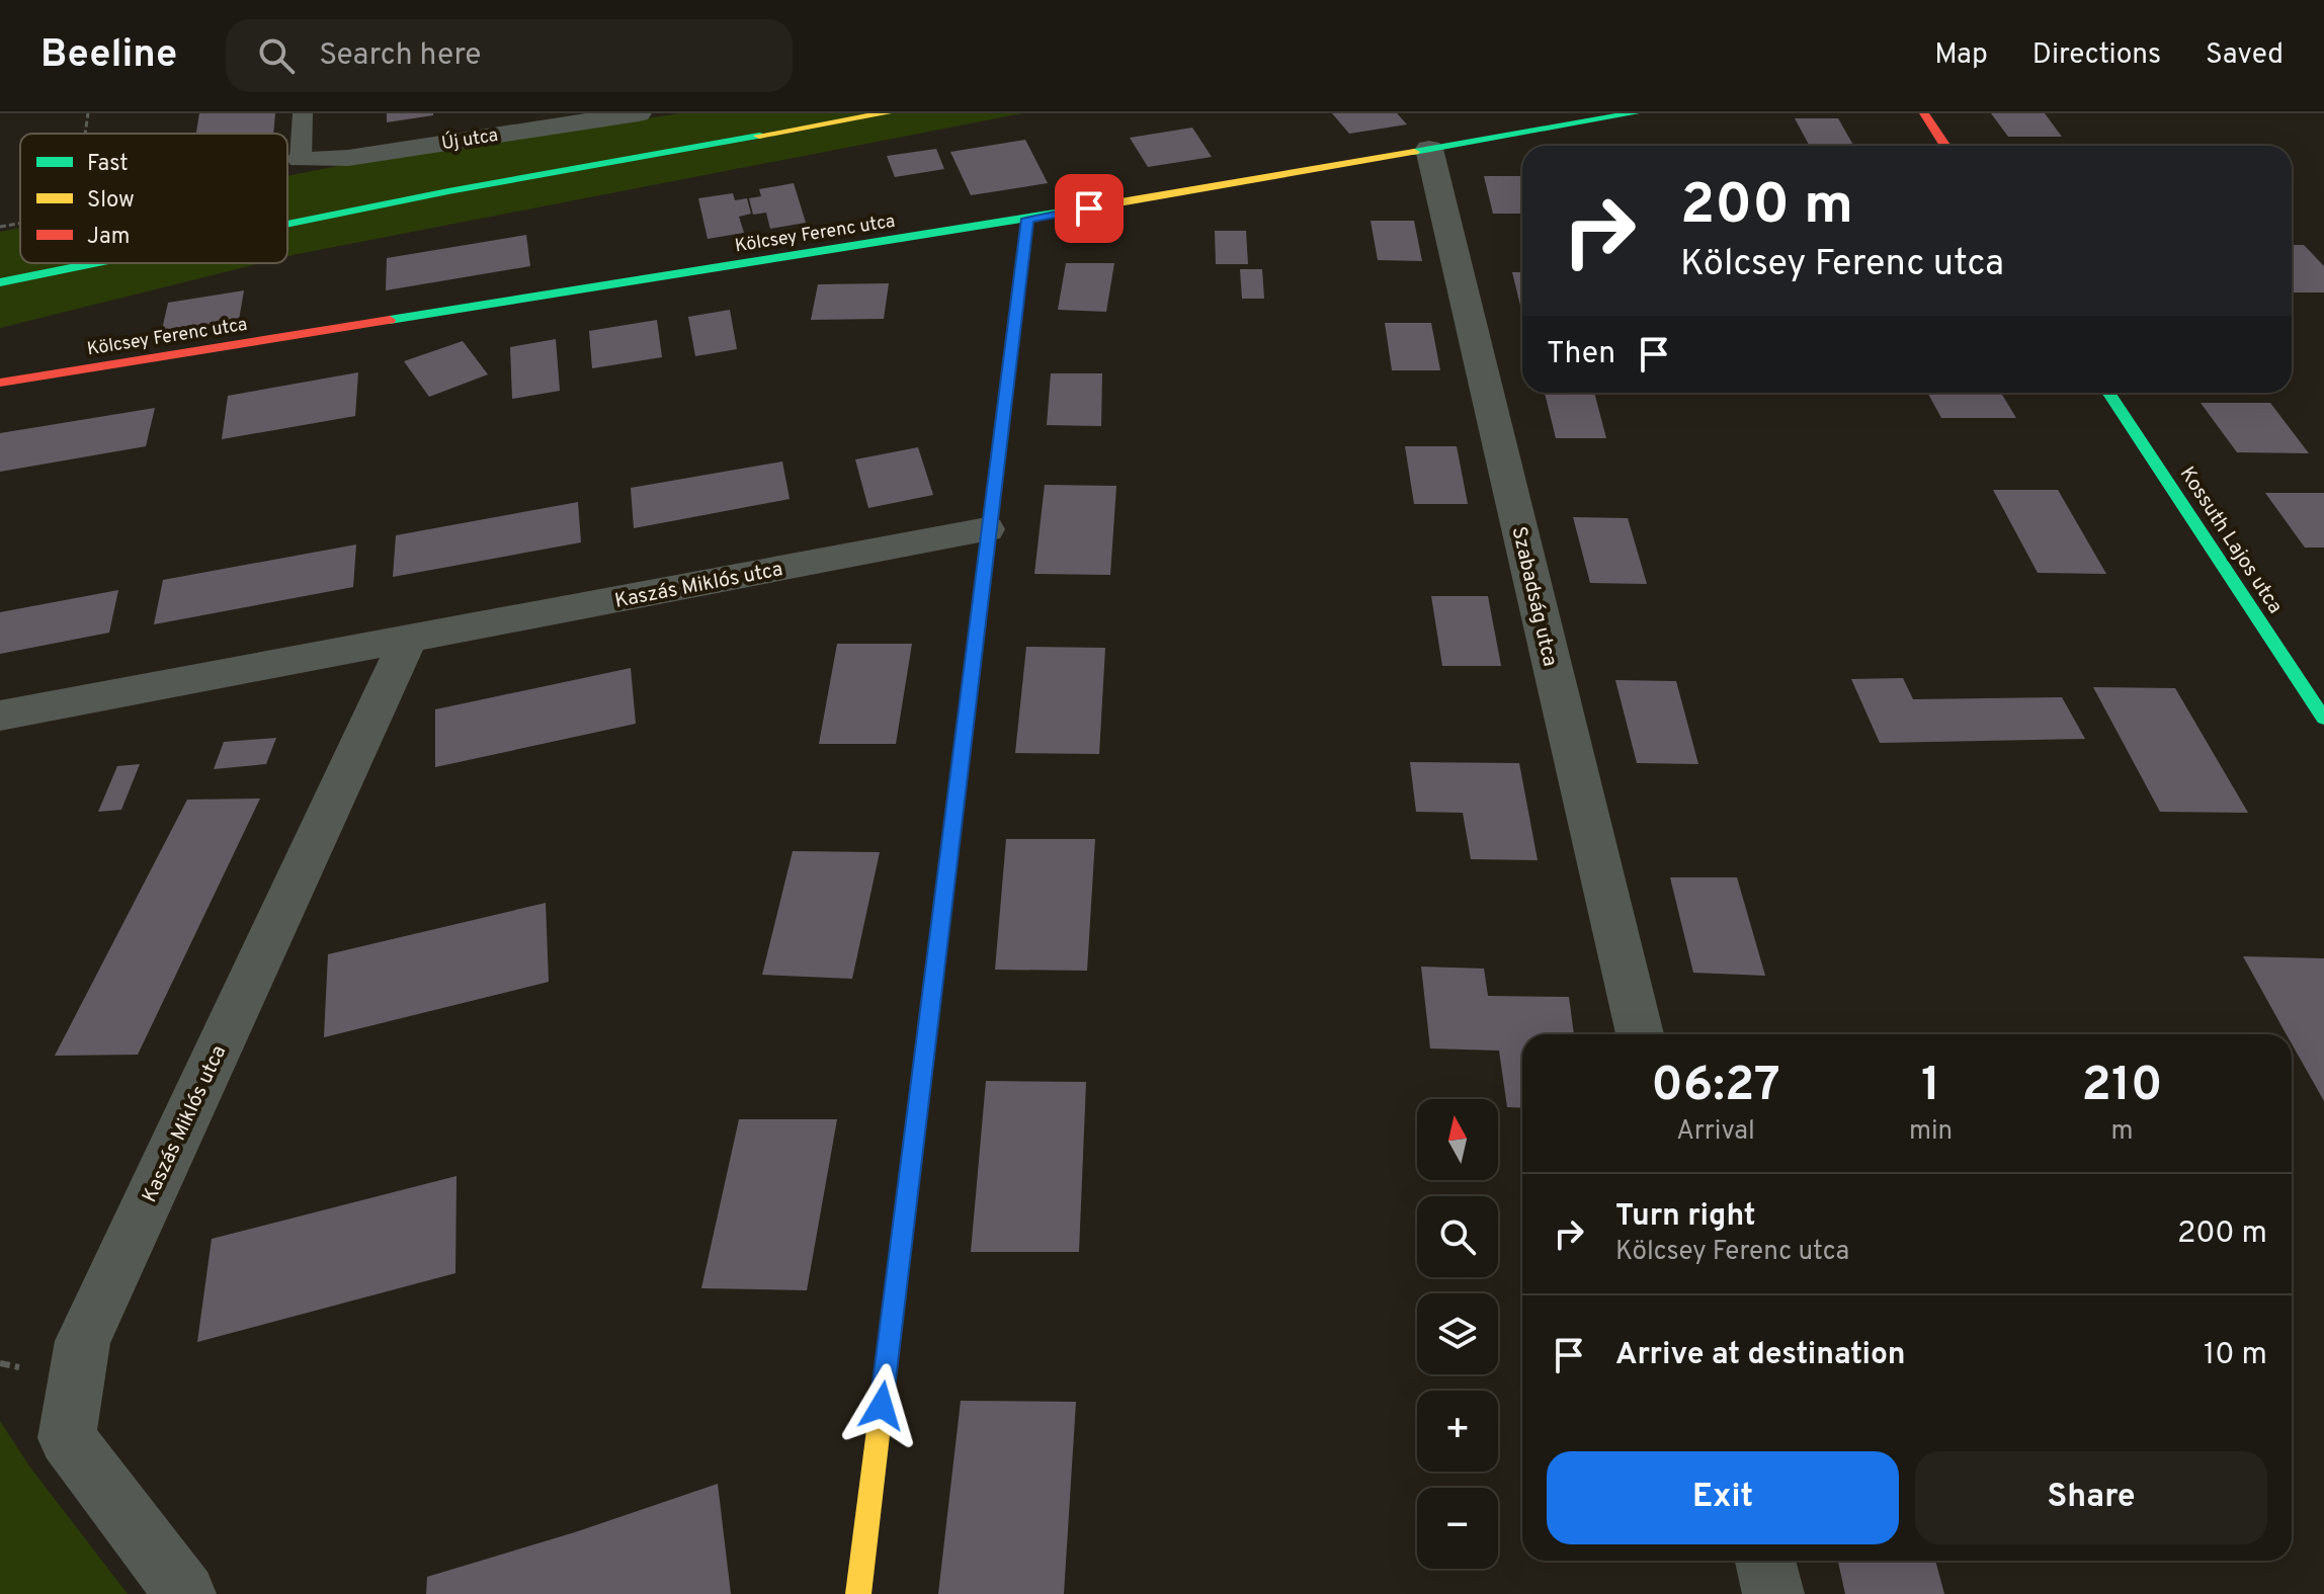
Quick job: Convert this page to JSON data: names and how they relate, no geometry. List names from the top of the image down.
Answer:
{
  "streets": {
    "street": [
      "Új utca",
      "Kölcsey Ferenc utca",
      "Kossuth Lajos utca",
      "Kaszás Miklós utca",
      "Szabadság utca"
    ]
  },
  "crossings": [
    ["Kölcsey Ferenc utca", "Szabadság utca"]
  ],
  "legend": ["Fast", "Slow", "Jam"],
  "north": "top",
  "page": {
    "header": "Beeline",
    "search": "Search here",
    "nav": ["Map", "Directions", "Saved"],
    "turn": ["200 m", "Kölcsey Ferenc utca"],
    "then": "Then",
    "eta": [
      "06:27",
      "Arrival",
      "1",
      "min",
      "210",
      "m"
    ],
    "map_buttons": ["+", "−"],
    "list": [
      {
        "name": "Turn right",
        "note": "Kölcsey Ferenc utca",
        "value": "200 m"
      },
      {
        "name": "Arrive at destination",
        "value": "10 m"
      }
    ],
    "buttons": ["Exit", "Share"]
  }
}
